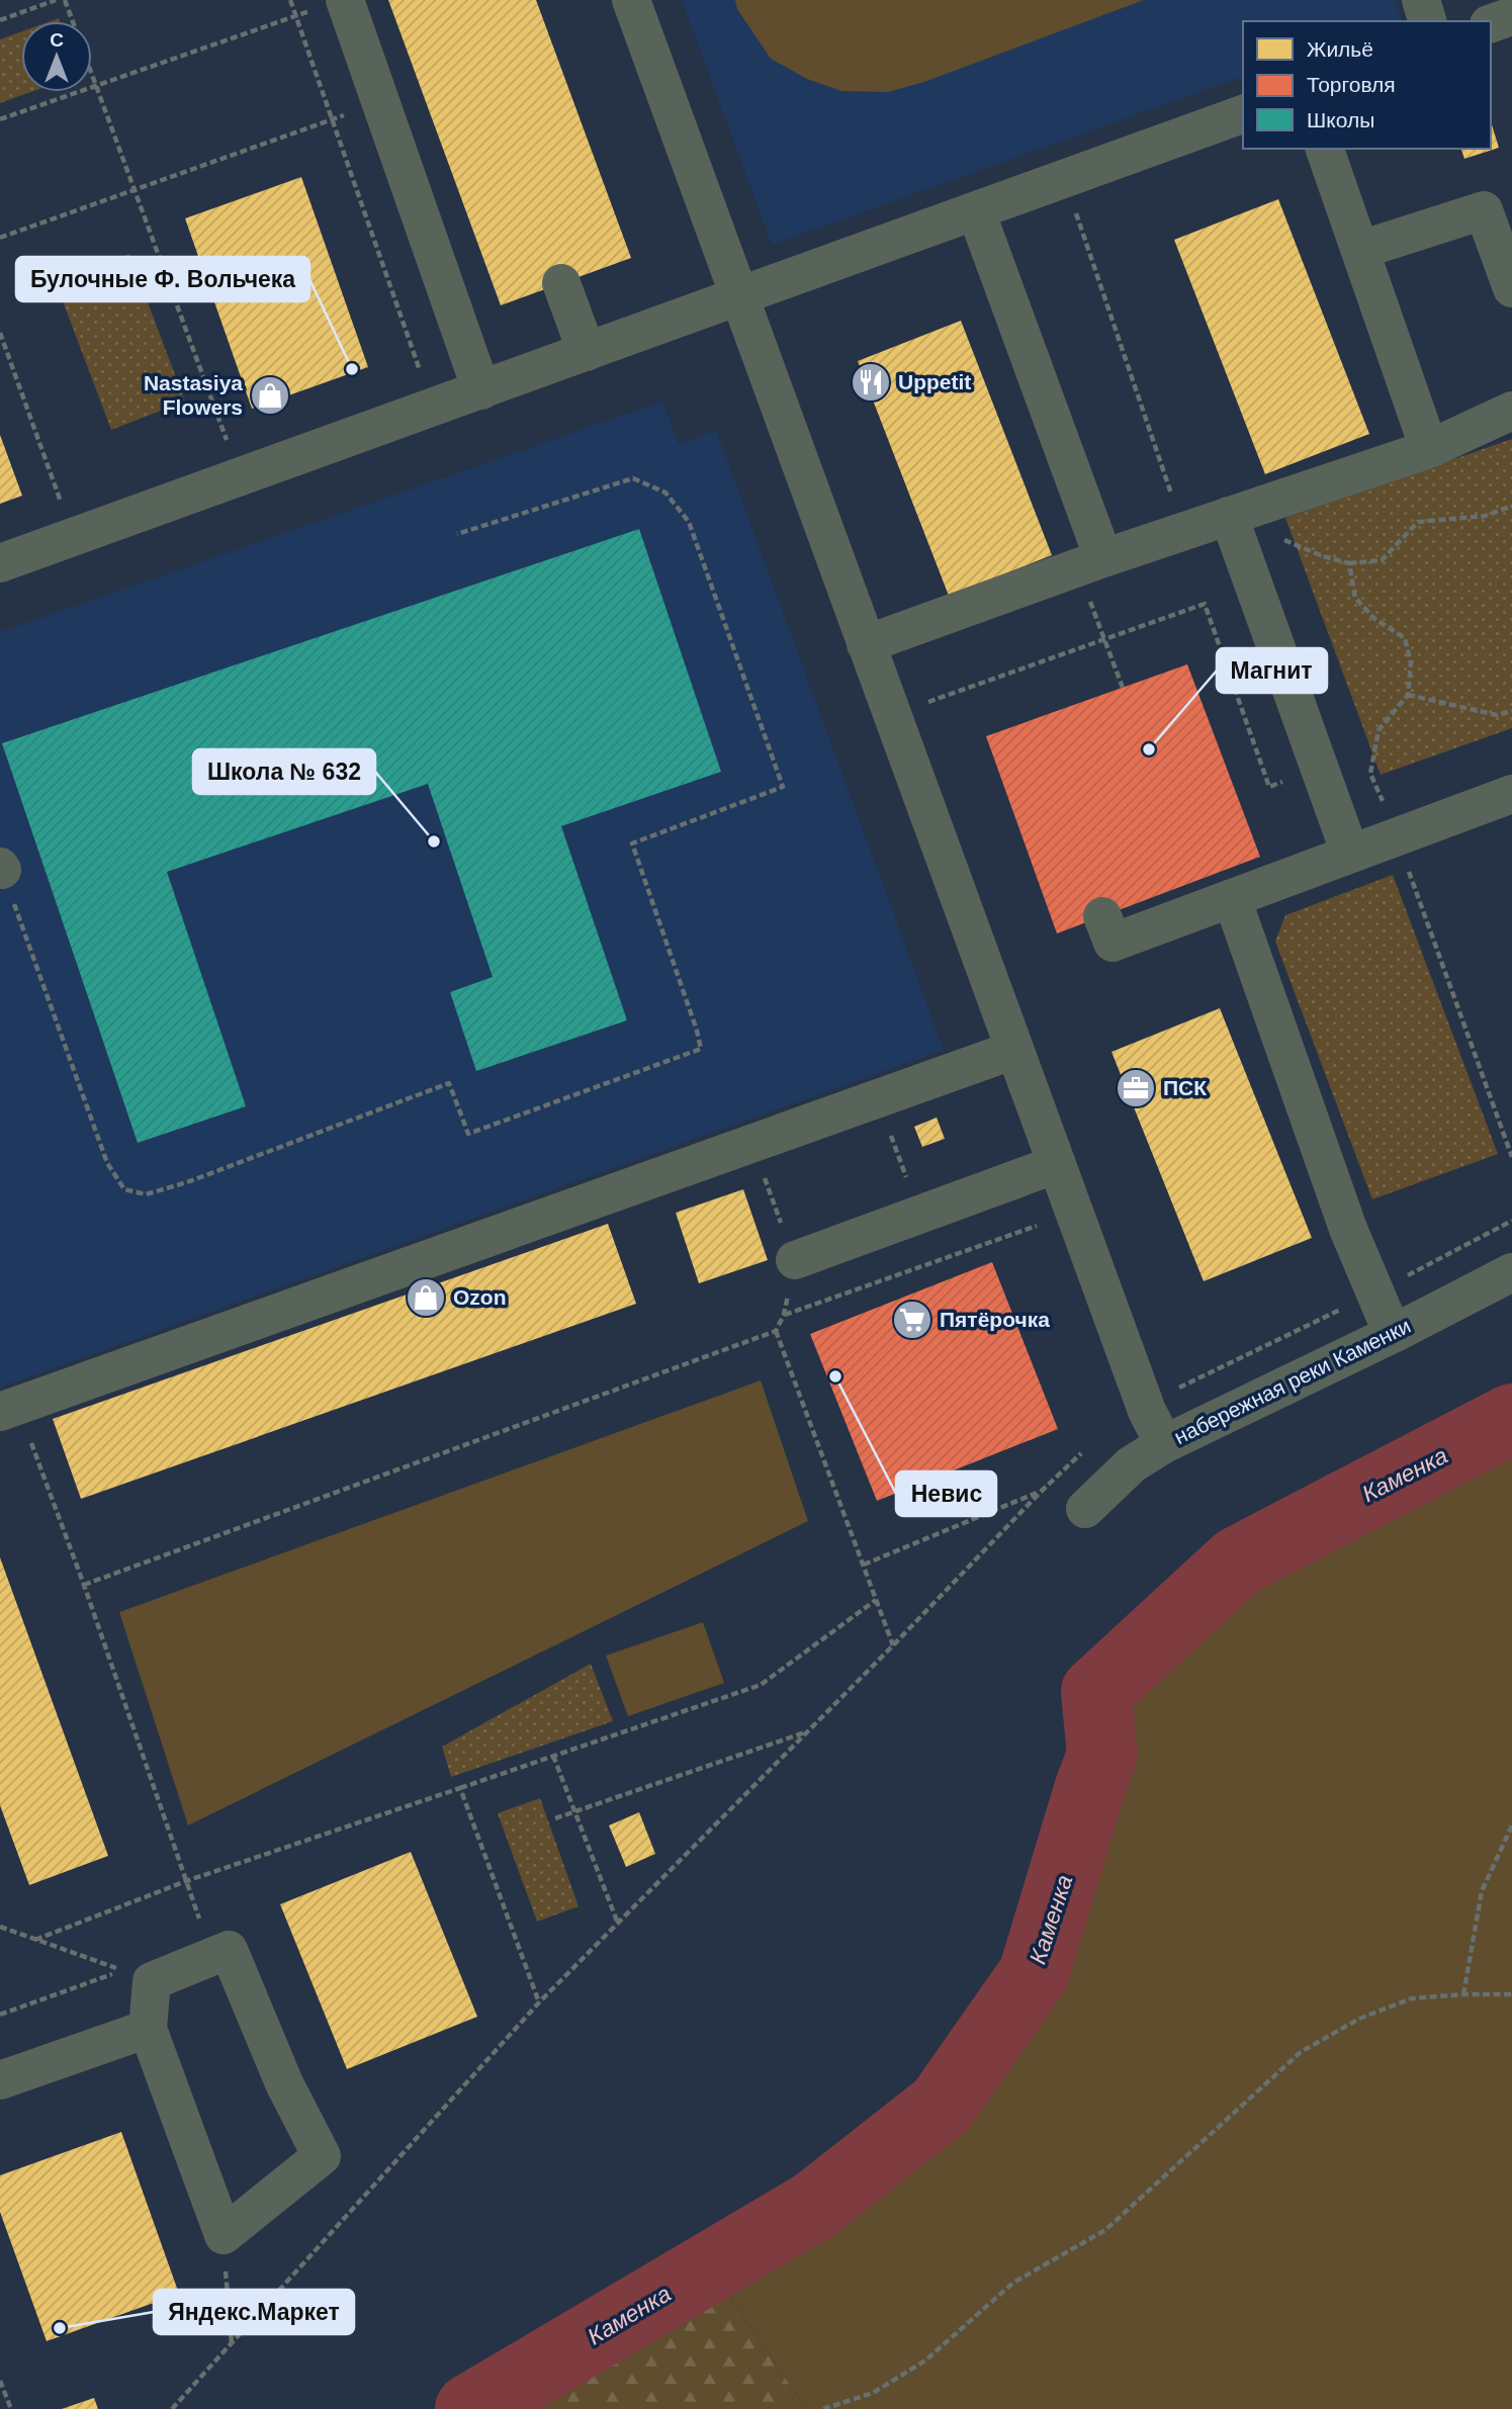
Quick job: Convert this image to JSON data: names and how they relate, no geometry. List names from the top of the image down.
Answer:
{
  "streets": {
    "street": ["набережная реки Каменки"]
  },
  "water": ["Каменка"],
  "places": {
    "other": [
      "Булочные Ф. Вольчека",
      "Магнит",
      "Школа № 632",
      "Невис",
      "Яндекс.Маркет"
    ],
    "restaurant": ["Uppetit"],
    "shop": ["Nastasiya Flowers", "Ozon"],
    "office": ["ПСК"],
    "supermarket": ["Пятёрочка"]
  },
  "legend": ["Жильё", "Торговля", "Школы"],
  "north": "top"
}
